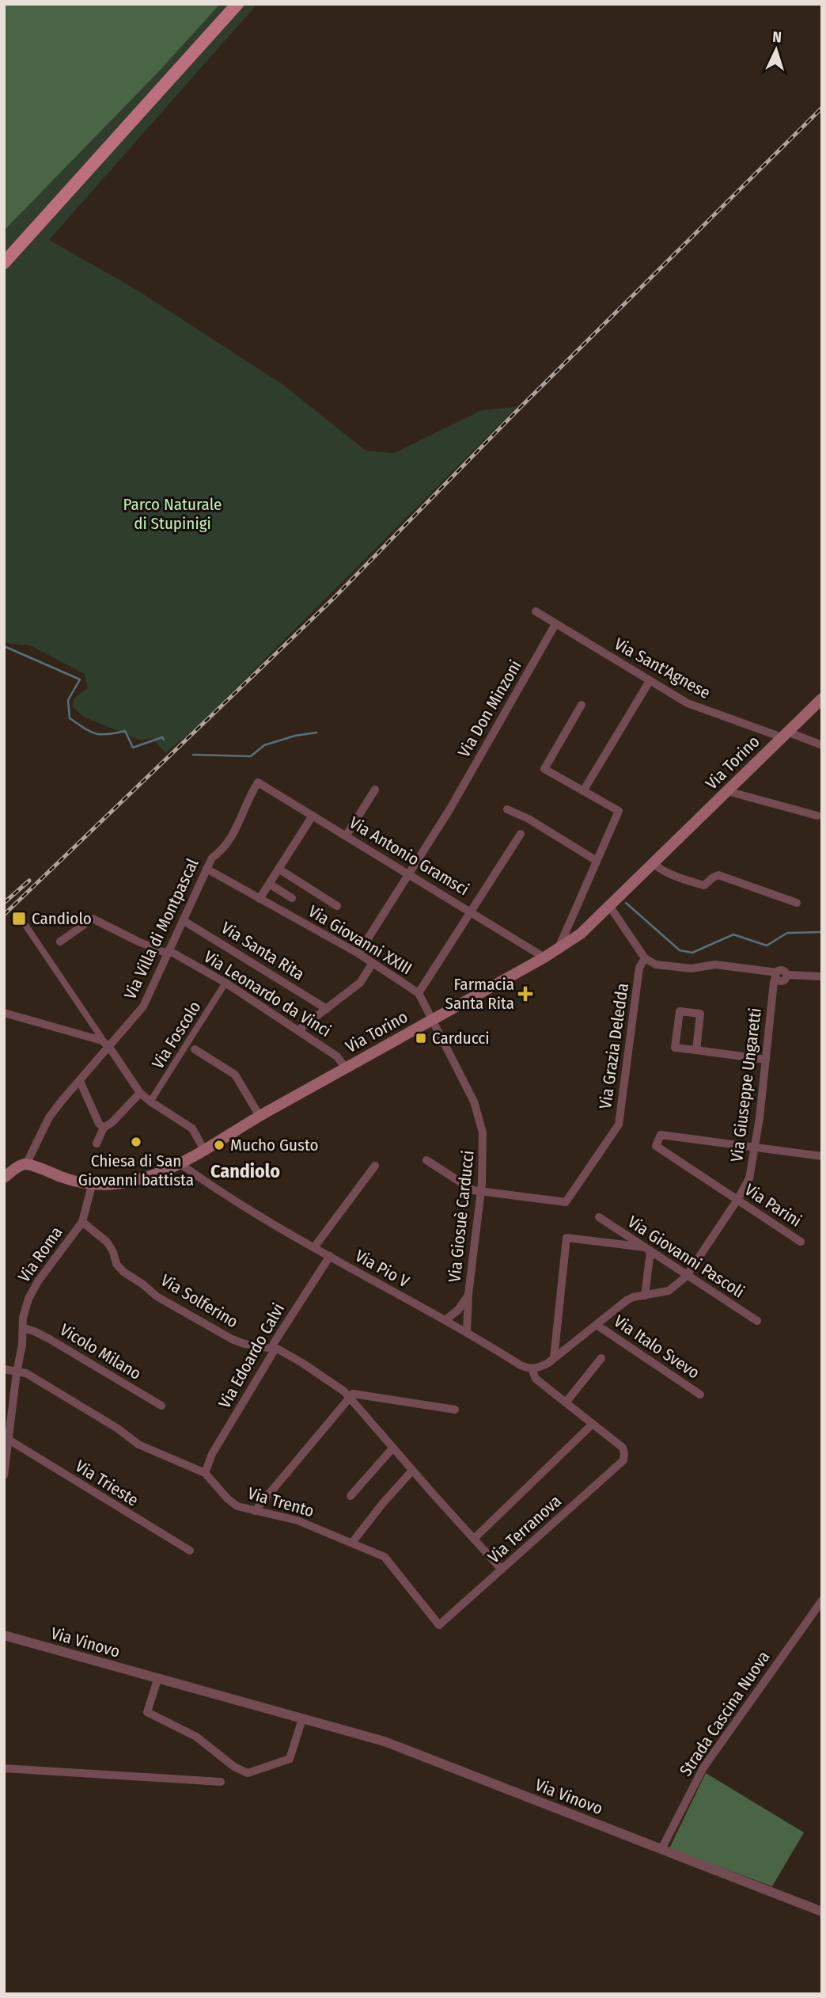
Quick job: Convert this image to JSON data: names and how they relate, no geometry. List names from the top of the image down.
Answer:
{
  "streets": {
    "main road": ["Via Torino"],
    "street": [
      "Via Sant'Agnese",
      "Via Don Minzoni",
      "Via Antonio Gramsci",
      "Via Villa di Montpascal",
      "Via Giovanni XXIII",
      "Via Santa Rita",
      "Via Leonardo da Vinci",
      "Via Foscolo",
      "Via Grazia Deledda",
      "Via Giuseppe Ungaretti",
      "Via Parini",
      "Via Giosuè Carducci",
      "Via Roma",
      "Via Giovanni Pascoli",
      "Via Pio V",
      "Via Solferino",
      "Via Italo Svevo",
      "Vicolo Milano",
      "Via Edoardo Calvi",
      "Via Trieste",
      "Via Trento",
      "Via Terranova",
      "Via Vinovo",
      "Strada Cascina Nuova"
    ]
  },
  "crossings": [
    ["Via Sant'Agnese", "Via Don Minzoni"],
    ["Via Sant'Agnese", "Via Torino"],
    ["Via Don Minzoni", "Via Antonio Gramsci"],
    ["Via Don Minzoni", "Via Giovanni XXIII"],
    ["Via Torino", "Via Antonio Gramsci"],
    ["Via Torino", "Via Villa di Montpascal"],
    ["Via Torino", "Via Giovanni XXIII"],
    ["Via Torino", "Via Leonardo da Vinci"],
    ["Via Torino", "Via Giosuè Carducci"],
    ["Via Torino", "Via Roma"],
    ["Via Torino", "Via Pio V"],
    ["Via Antonio Gramsci", "Via Villa di Montpascal"],
    ["Via Villa di Montpascal", "Via Giovanni XXIII"],
    ["Via Villa di Montpascal", "Via Santa Rita"],
    ["Via Villa di Montpascal", "Via Leonardo da Vinci"],
    ["Via Giovanni XXIII", "Via Giosuè Carducci"],
    ["Via Leonardo da Vinci", "Via Foscolo"],
    ["Via Grazia Deledda", "Via Giosuè Carducci"],
    ["Via Giuseppe Ungaretti", "Via Parini"],
    ["Via Giuseppe Ungaretti", "Via Giovanni Pascoli"],
    ["Via Giuseppe Ungaretti", "Via Pio V"],
    ["Via Giuseppe Ungaretti", "Via Italo Svevo"],
    ["Via Giosuè Carducci", "Via Pio V"],
    ["Via Roma", "Via Solferino"],
    ["Via Roma", "Vicolo Milano"],
    ["Via Roma", "Via Trieste"],
    ["Via Roma", "Via Trento"],
    ["Via Pio V", "Via Edoardo Calvi"],
    ["Via Pio V", "Via Terranova"],
    ["Via Solferino", "Via Edoardo Calvi"],
    ["Via Solferino", "Via Terranova"],
    ["Via Edoardo Calvi", "Via Trento"],
    ["Via Trento", "Via Terranova"],
    ["Via Vinovo", "Strada Cascina Nuova"]
  ],
  "districts": ["Candiolo"],
  "parks": ["Parco Naturale di Stupinigi"],
  "places": {
    "transit": ["Candiolo", "Carducci"],
    "health": ["Farmacia Santa Rita"],
    "other": ["Chiesa di San Giovanni battista", "Mucho Gusto"]
  },
  "north": "top"
}
